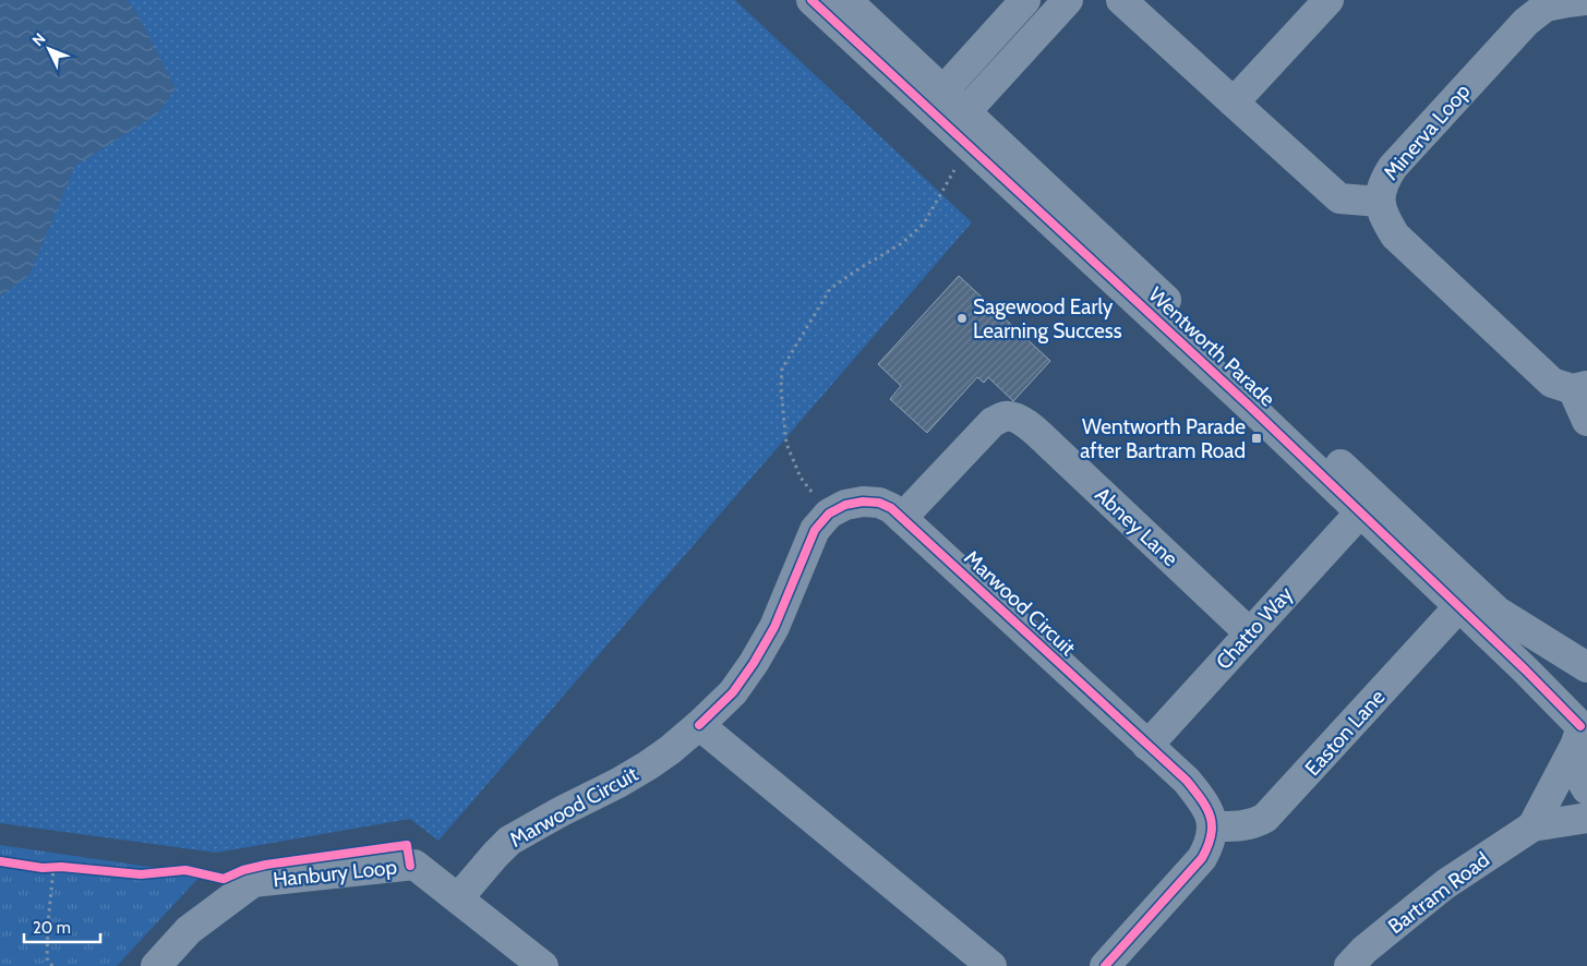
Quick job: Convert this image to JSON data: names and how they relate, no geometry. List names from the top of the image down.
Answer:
{
  "streets": {
    "street": [
      "Minerva Loop",
      "Wentworth Parade",
      "Abney Lane",
      "Marwood Circuit",
      "Chatto Way",
      "Easton Lane",
      "Hanbury Loop",
      "Bartram Road"
    ]
  },
  "crossings": [
    ["Wentworth Parade", "Chatto Way"],
    ["Wentworth Parade", "Easton Lane"],
    ["Wentworth Parade", "Bartram Road"],
    ["Abney Lane", "Marwood Circuit"],
    ["Abney Lane", "Chatto Way"],
    ["Marwood Circuit", "Chatto Way"],
    ["Marwood Circuit", "Easton Lane"],
    ["Marwood Circuit", "Hanbury Loop"]
  ],
  "places": {
    "other": ["Sagewood Early Learning Success"],
    "transit": ["Wentworth Parade after Bartram Road"]
  },
  "scale_bar": "20 m",
  "north": "top left"
}
